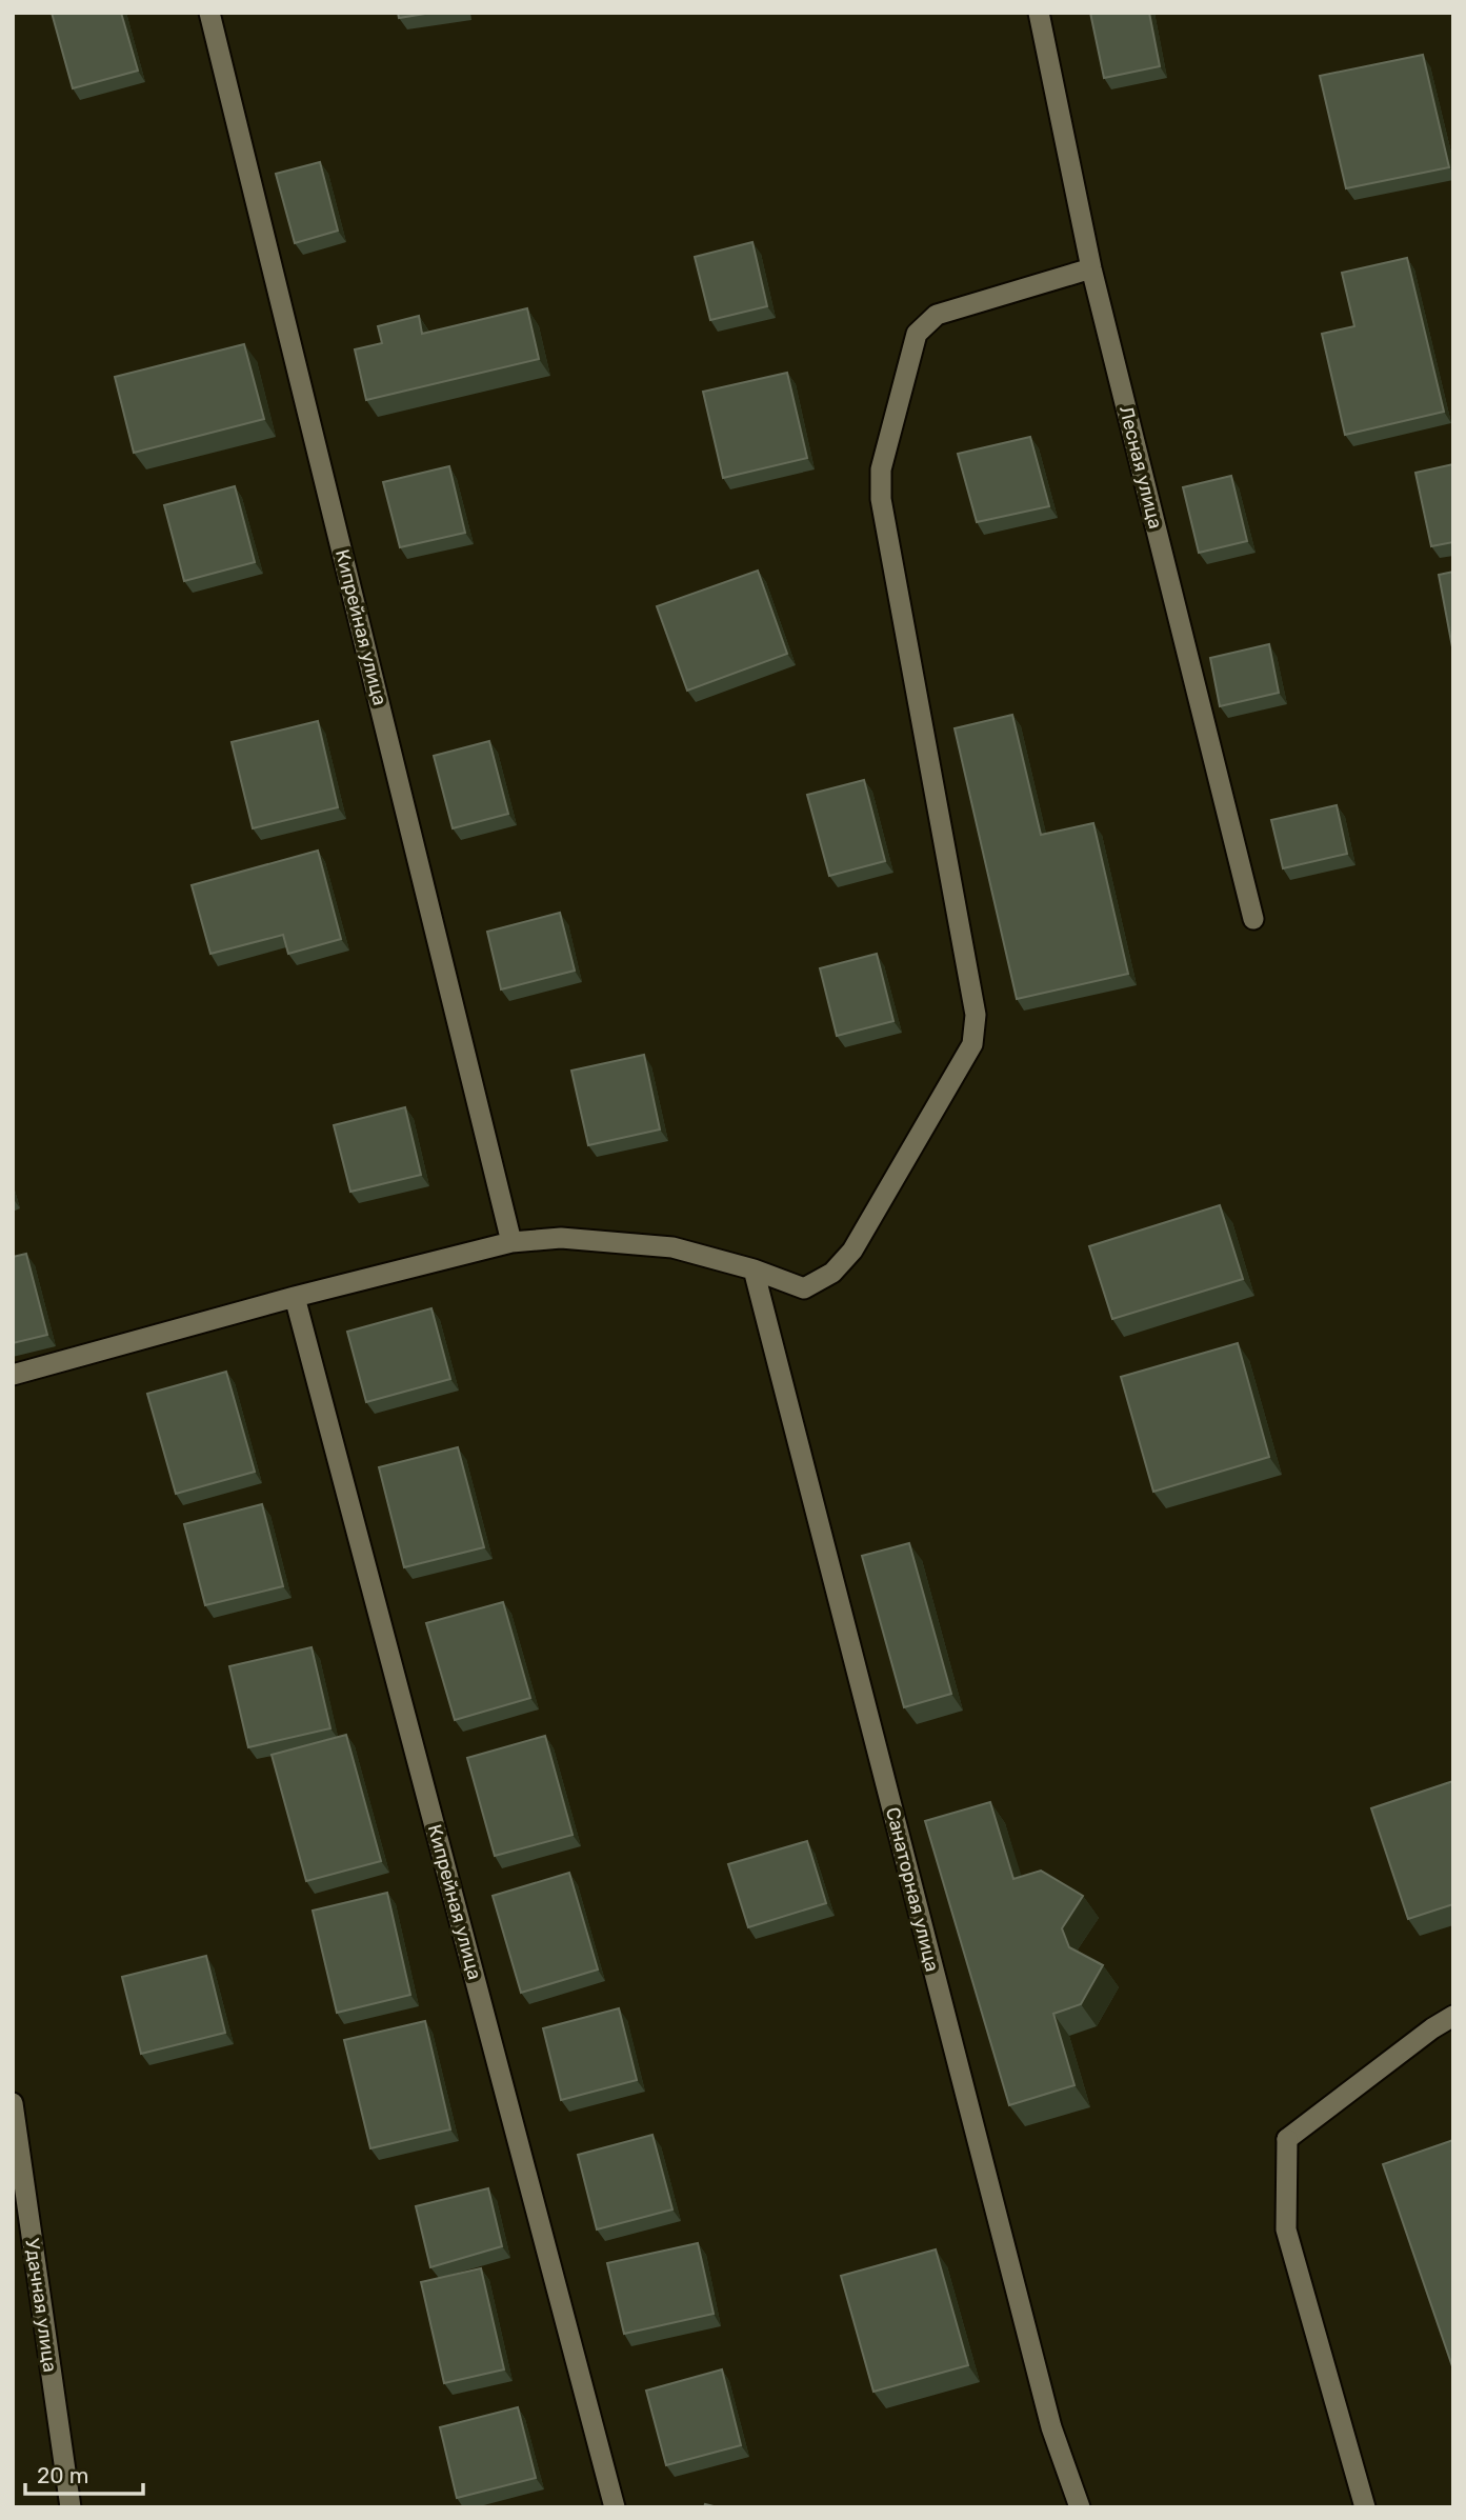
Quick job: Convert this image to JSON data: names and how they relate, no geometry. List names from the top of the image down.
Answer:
{
  "streets": {
    "street": [
      "Лесная улица",
      "Кипрейная улица",
      "Санаторная улица",
      "Удачная улица"
    ]
  },
  "scale_bar": "20 m"
}
